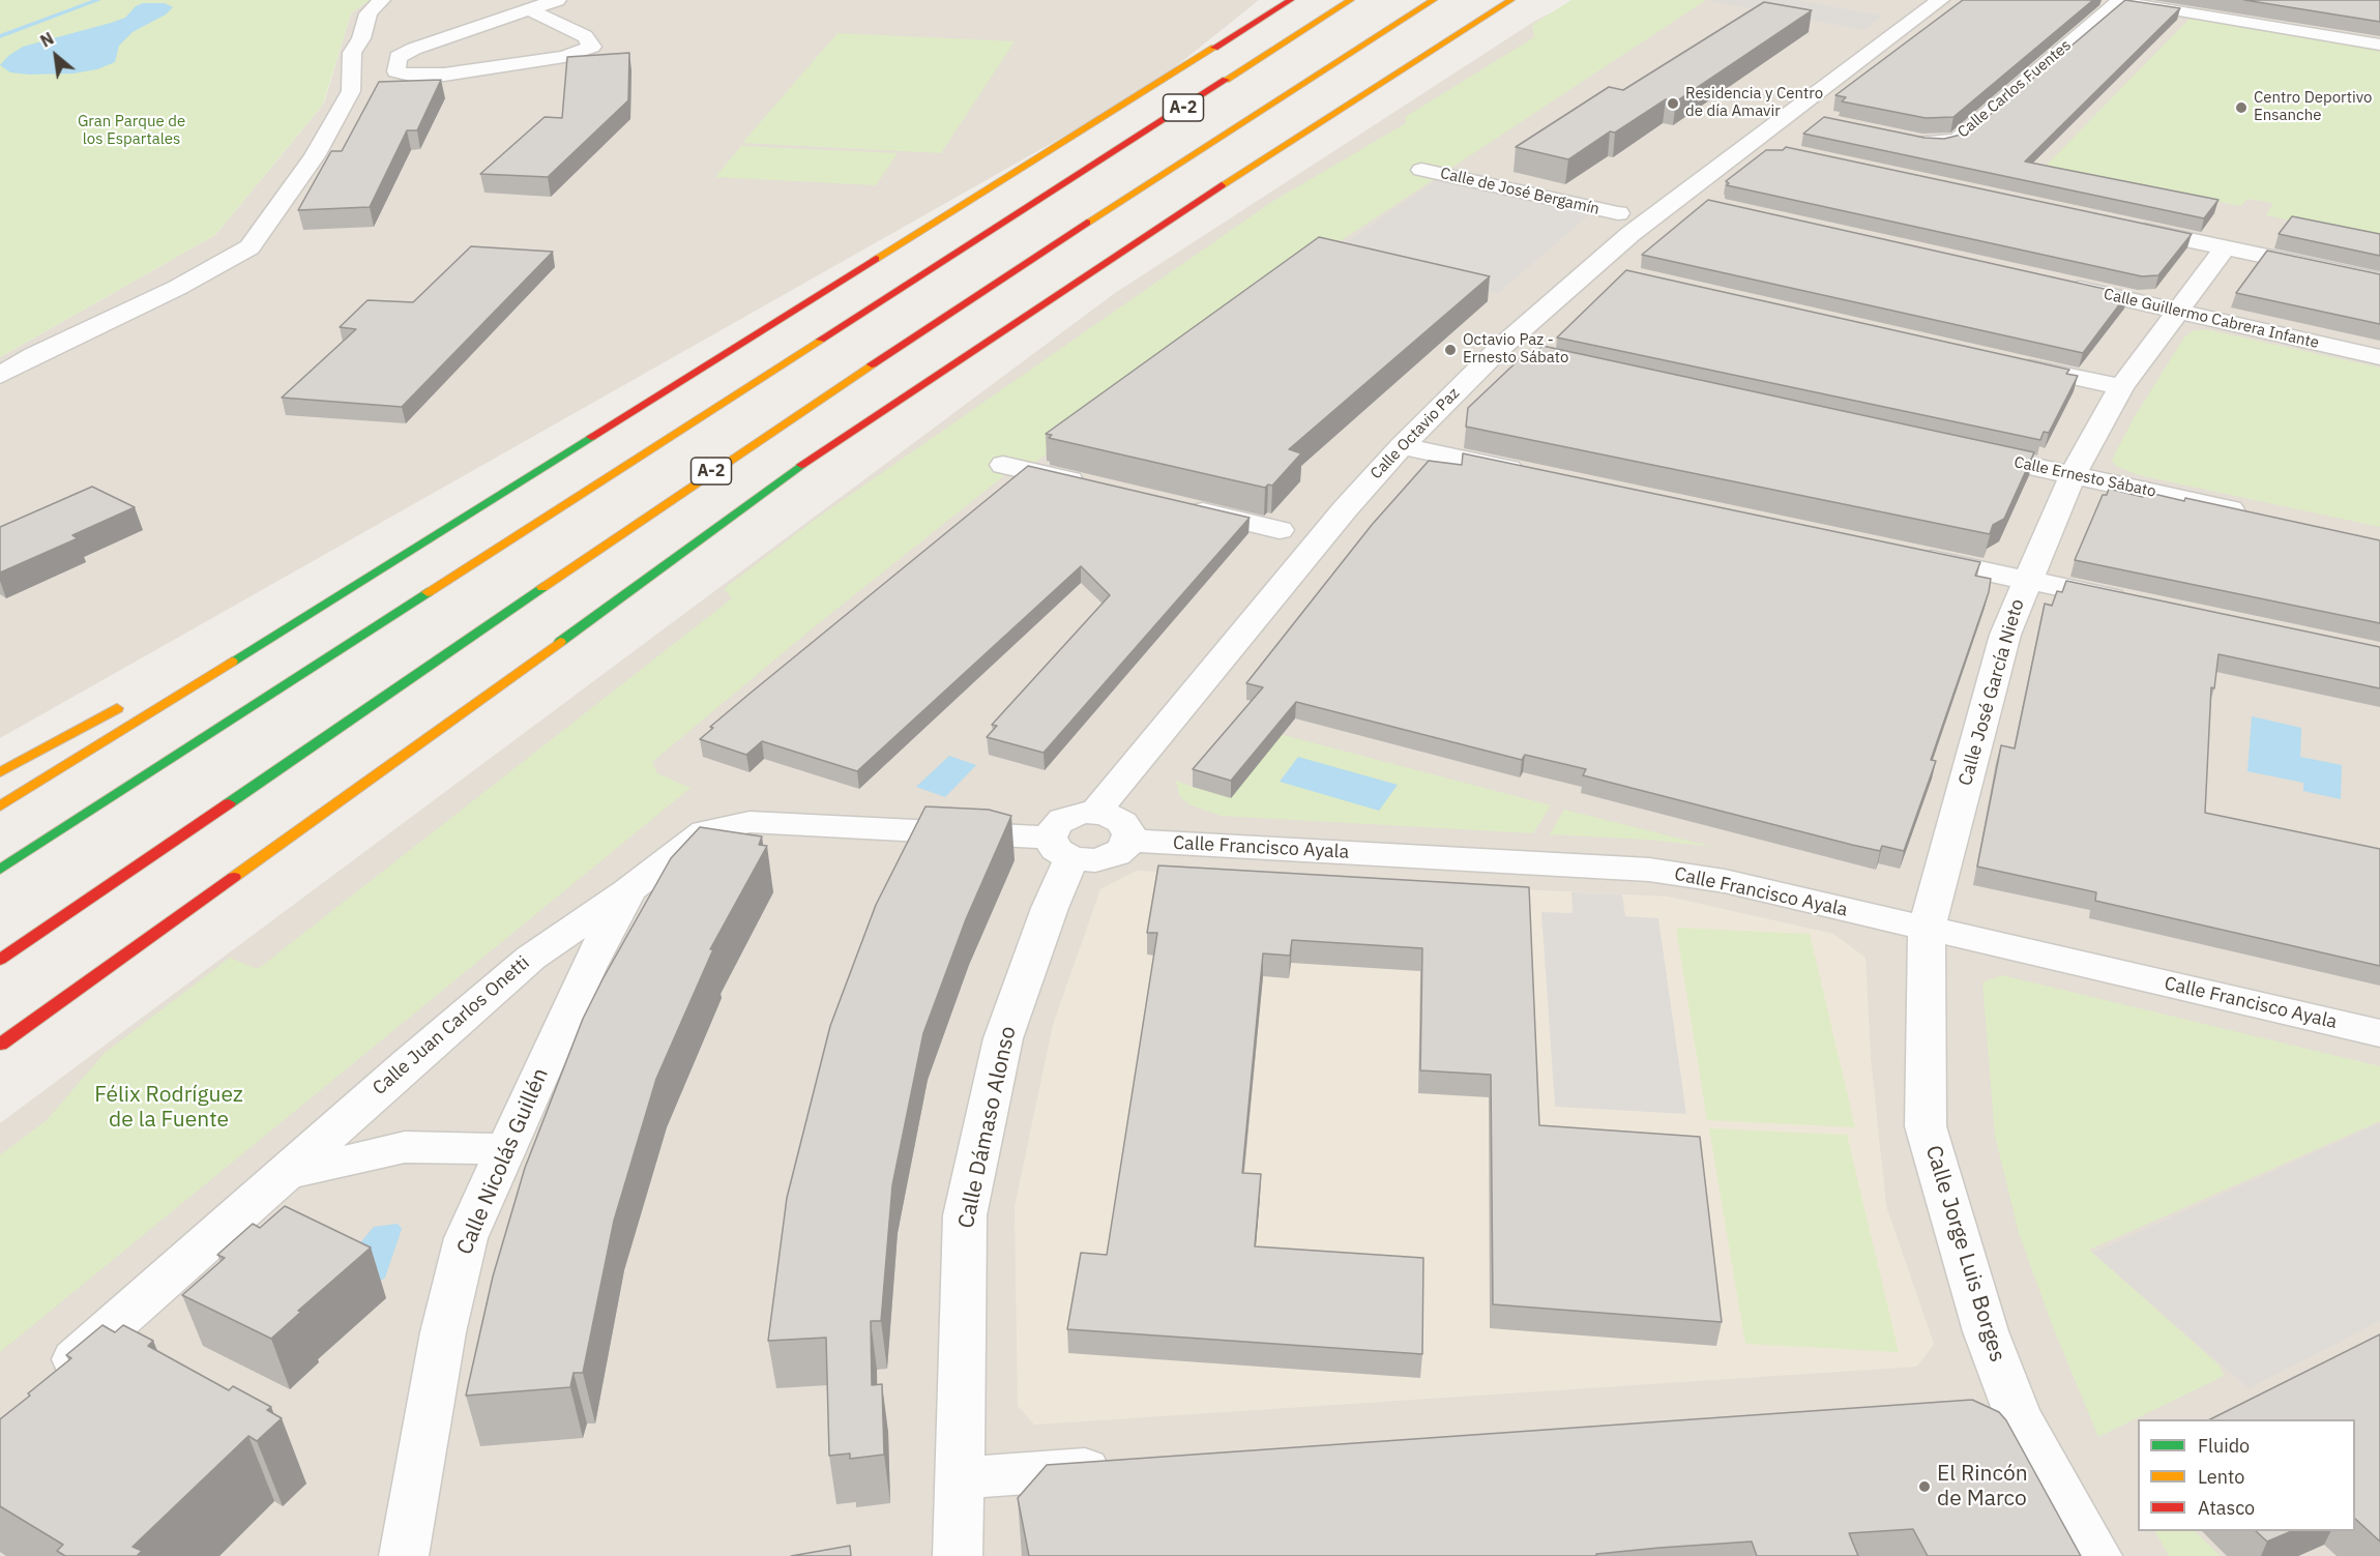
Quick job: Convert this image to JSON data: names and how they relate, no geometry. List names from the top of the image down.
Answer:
{
  "streets": {
    "highway": ["A-2"],
    "street": [
      "Calle Carlos Fuentes",
      "Calle de José Bergamín",
      "Calle Guillermo Cabrera Infante",
      "Calle Octavio Paz",
      "Calle Ernesto Sábato",
      "Calle José García Nieto",
      "Calle Francisco Ayala",
      "Calle Juan Carlos Onetti",
      "Calle Dámaso Alonso",
      "Calle Nicolás Guillén",
      "Calle Jorge Luis Borges"
    ]
  },
  "crossings": [
    ["Calle Guillermo Cabrera Infante", "Calle José García Nieto"],
    ["Calle Octavio Paz", "Calle Francisco Ayala"],
    ["Calle Octavio Paz", "Calle Dámaso Alonso"],
    ["Calle Ernesto Sábato", "Calle José García Nieto"],
    ["Calle José García Nieto", "Calle Francisco Ayala"],
    ["Calle José García Nieto", "Calle Jorge Luis Borges"],
    ["Calle Francisco Ayala", "Calle Dámaso Alonso"],
    ["Calle Francisco Ayala", "Calle Jorge Luis Borges"],
    ["Calle Juan Carlos Onetti", "Calle Nicolás Guillén"]
  ],
  "parks": ["Gran Parque de los Espartales", "Félix Rodríguez de la Fuente"],
  "places": [
    "Residencia y Centro de día Amavir",
    "Centro Deportivo Ensanche",
    "Octavio Paz - Ernesto Sábato",
    "El Rincón de Marco"
  ],
  "legend": ["Fluido", "Lento", "Atasco"],
  "north": "top left"
}
